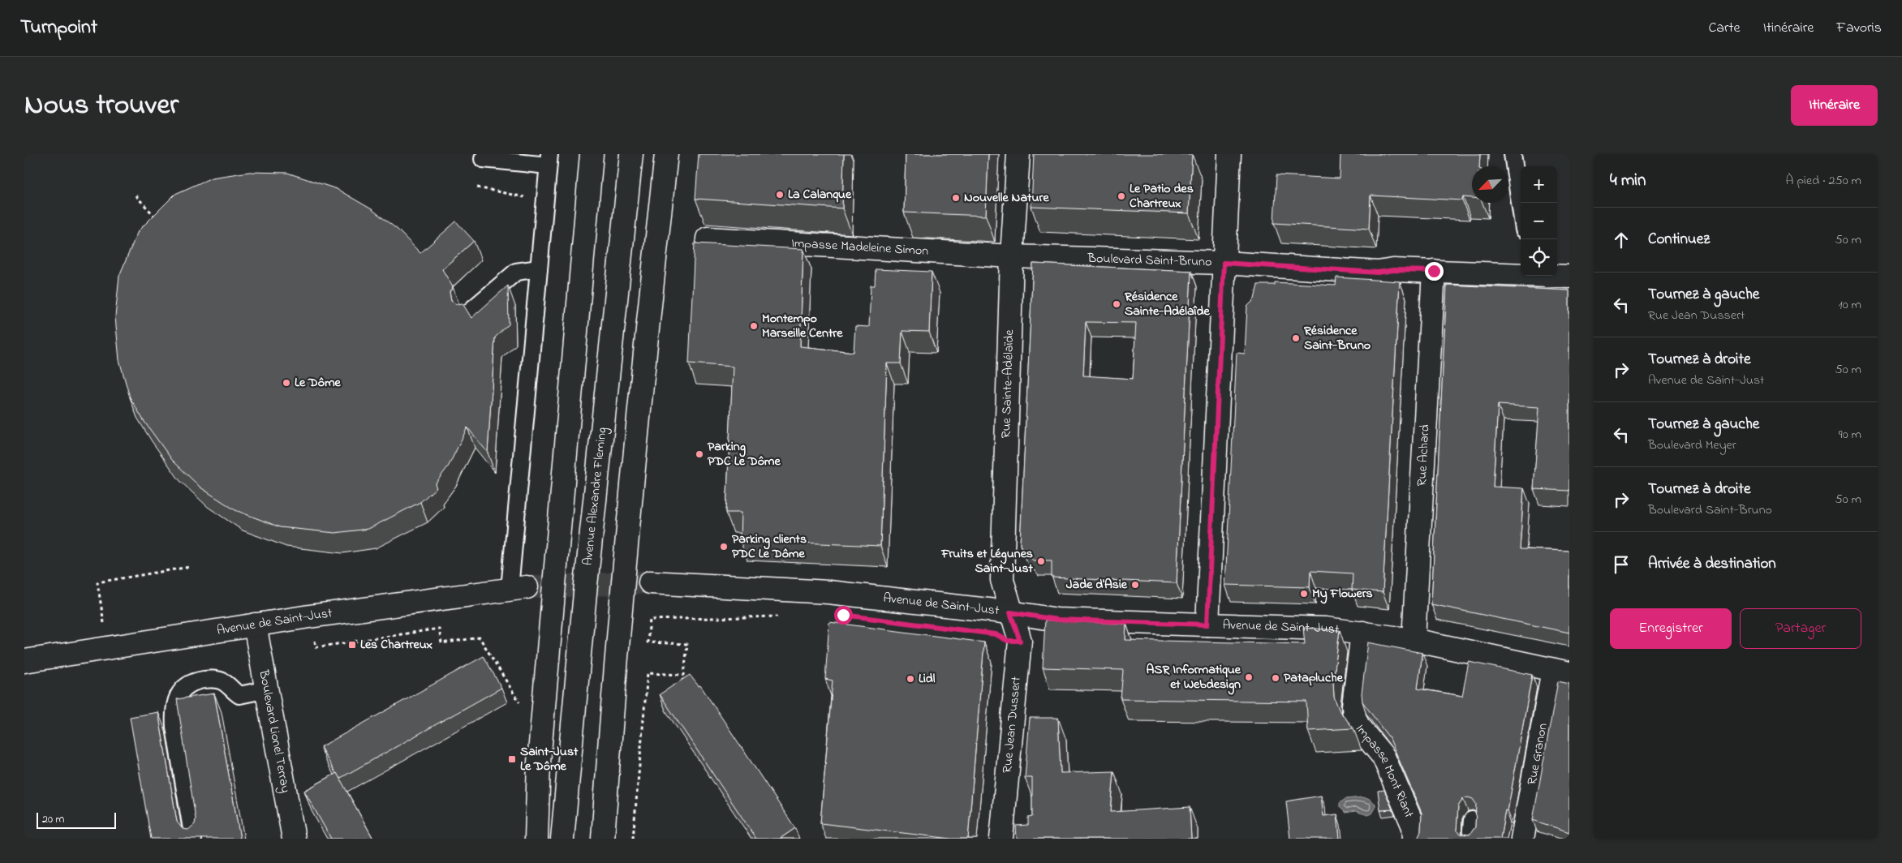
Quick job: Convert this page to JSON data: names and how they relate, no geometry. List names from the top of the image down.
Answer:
{
  "streets": {
    "street": [
      "Impasse Madeleine Simon",
      "Boulevard Saint-Bruno",
      "Rue Sainte-Adélaïde",
      "Rue Achard",
      "Avenue Alexandre Fleming",
      "Avenue de Saint-Just",
      "Rue Jean Dussert",
      "Boulevard Lionel Terray",
      "Rue Granon",
      "Impasse Mont Riant"
    ]
  },
  "crossings": [
    ["Impasse Madeleine Simon", "Boulevard Saint-Bruno"],
    ["Impasse Madeleine Simon", "Rue Sainte-Adélaïde"],
    ["Boulevard Saint-Bruno", "Rue Sainte-Adélaïde"],
    ["Boulevard Saint-Bruno", "Rue Achard"],
    ["Rue Sainte-Adélaïde", "Avenue de Saint-Just"],
    ["Rue Sainte-Adélaïde", "Rue Jean Dussert"],
    ["Rue Achard", "Avenue de Saint-Just"],
    ["Avenue de Saint-Just", "Rue Jean Dussert"],
    ["Avenue de Saint-Just", "Boulevard Lionel Terray"],
    ["Avenue de Saint-Just", "Rue Granon"],
    ["Avenue de Saint-Just", "Impasse Mont Riant"]
  ],
  "places": {
    "other": [
      "La Calanque",
      "Le Patio des Chartreux",
      "Nouvelle Nature",
      "Résidence Sainte-Adélaîde",
      "Montempo Marseille Centre",
      "Résidence Saint-Bruno",
      "Le Dôme",
      "Parking PDC Le Dôme",
      "Parking clients PDC Le Dôme",
      "Fruits et Légunes Saint-Just",
      "Jade d'Asie",
      "My Flowers",
      "ASR Informatique et Webdesign",
      "Patapluche",
      "Lidl"
    ],
    "transit": ["Les Chartreux", "Saint-Just Le Dôme"]
  },
  "scale_bar": "20 m",
  "north": "bottom left",
  "page": {
    "header": "Turnpoint",
    "nav": ["Carte", "Itinéraire", "Favoris"],
    "title": "Nous trouver",
    "buttons": [
      "Itinéraire",
      ["Enregistrer", "Partager"]
    ],
    "heading": ["4 min", "À pied · 250 m"],
    "map_buttons": ["+", "−"],
    "list": [
      ["Continuez", "50 m"],
      ["Tournez à gauche", "Rue Jean Dussert", "10 m"],
      ["Tournez à droite", "Avenue de Saint-Just", "50 m"],
      ["Tournez à gauche", "Boulevard Meyer", "90 m"],
      ["Tournez à droite", "Boulevard Saint-Bruno", "50 m"],
      "Arrivée à destination"
    ],
    "scale": "20 m"
  }
}
